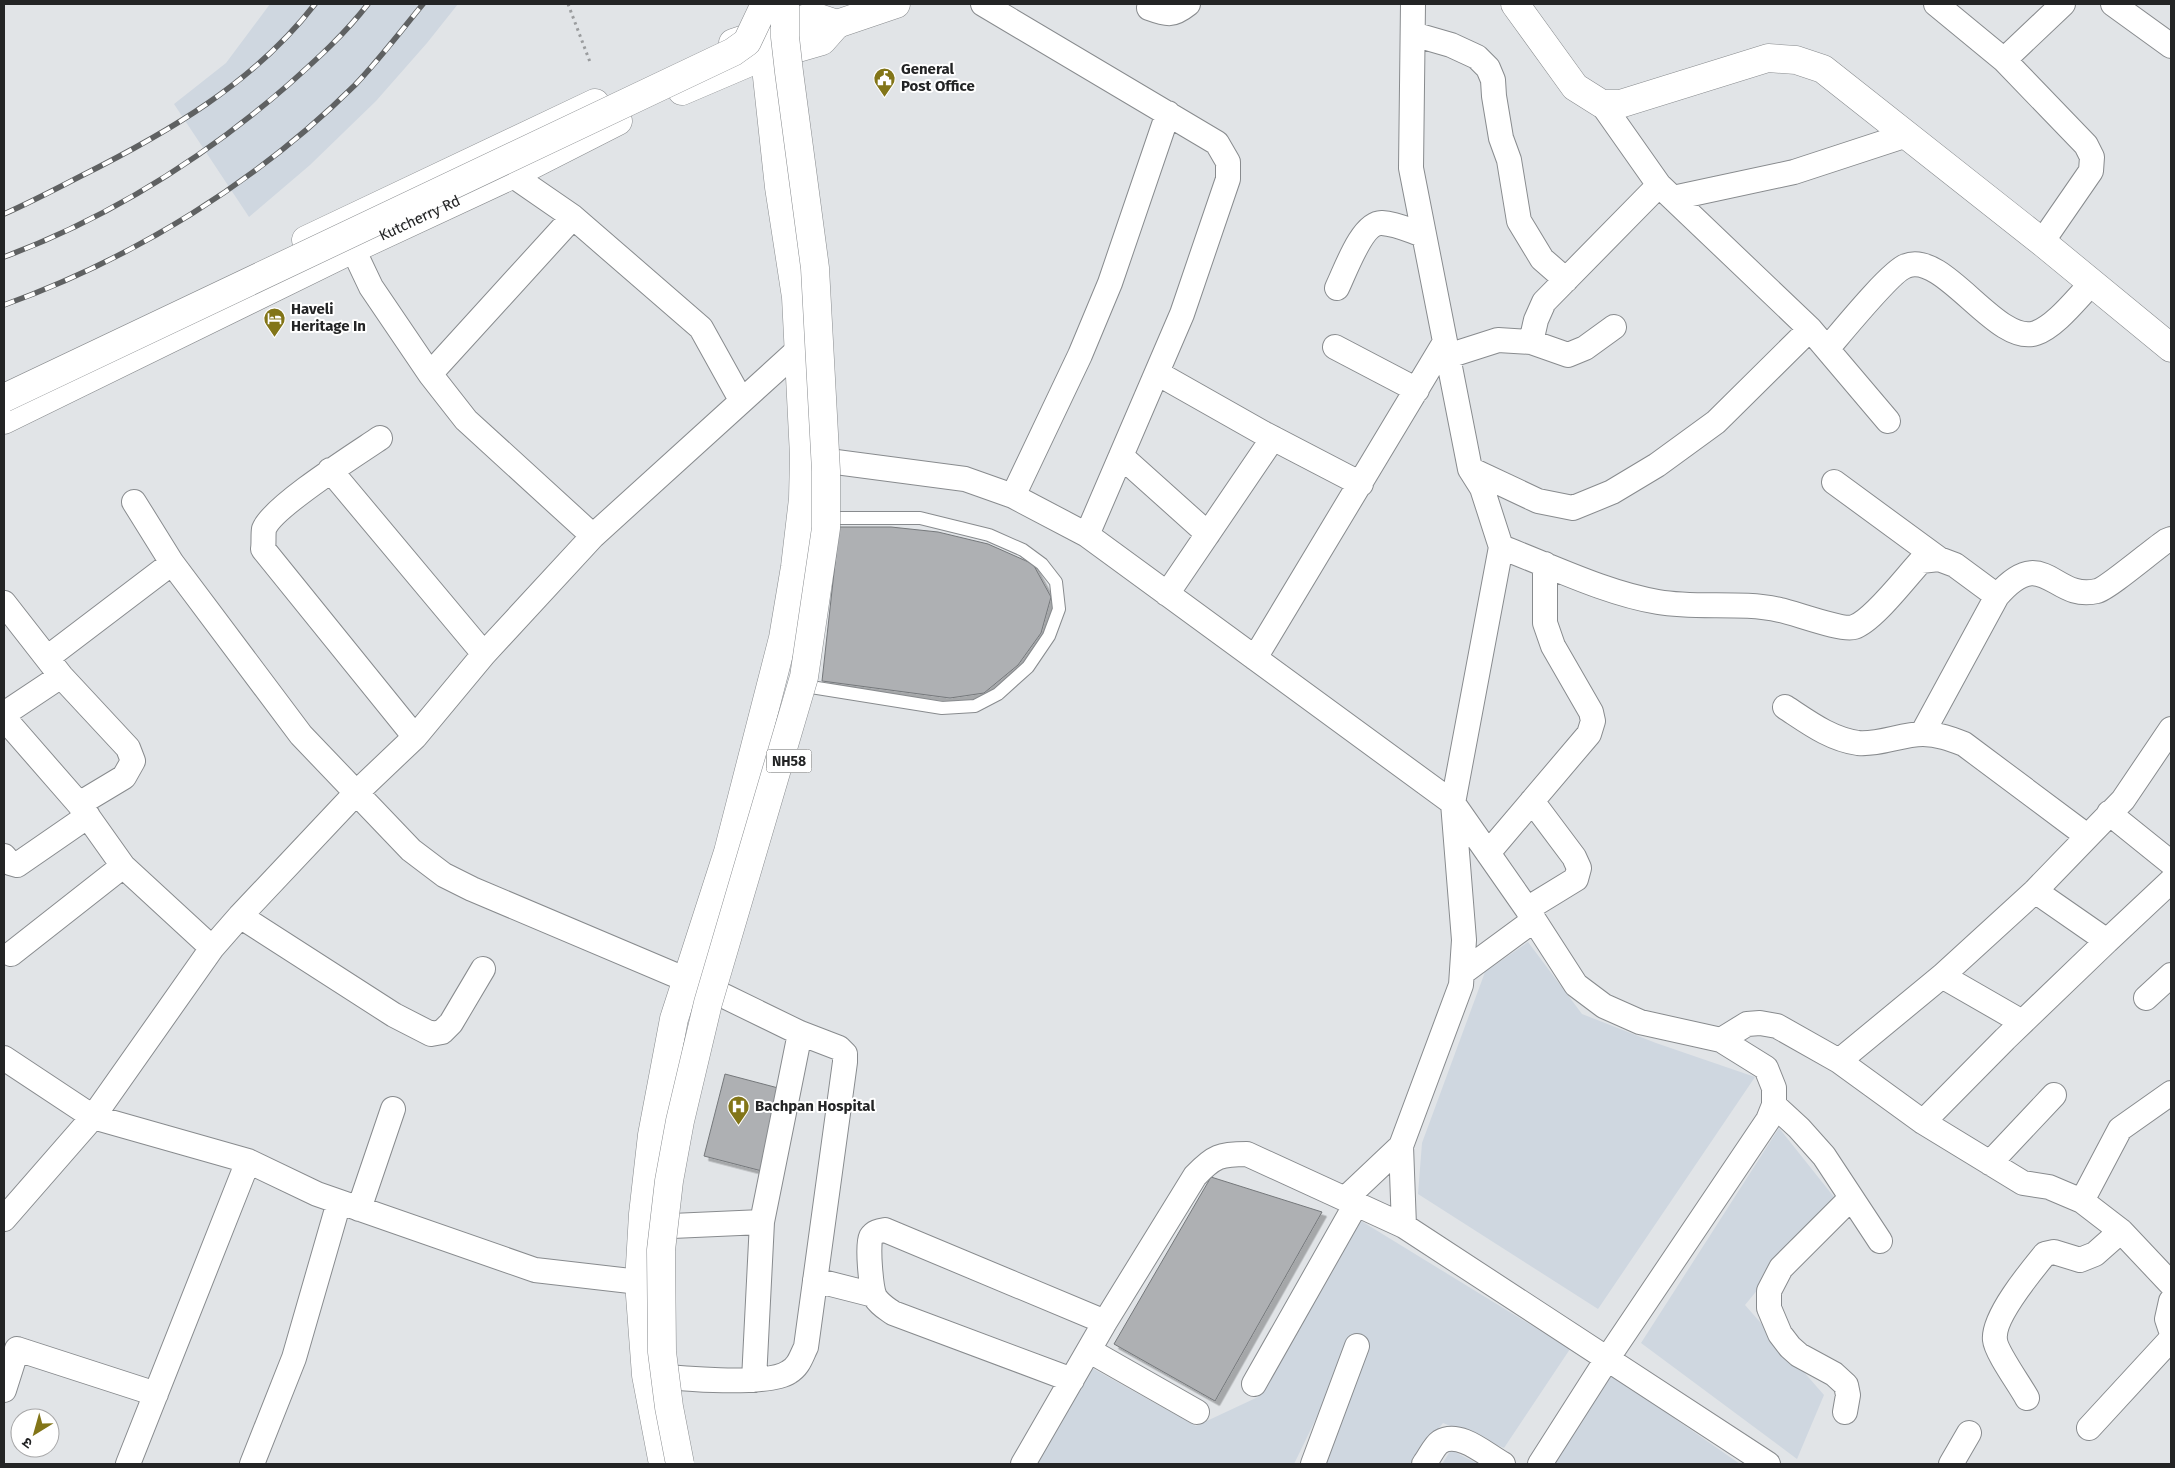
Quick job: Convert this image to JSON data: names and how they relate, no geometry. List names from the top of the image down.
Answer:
{
  "streets": {
    "main road": ["Kutcherry Rd", "NH58"]
  },
  "crossings": [
    ["Kutcherry Rd", "NH58"]
  ],
  "places": {
    "public building": ["General Post Office"],
    "hotel": ["Haveli Heritage In"],
    "hospital": ["Bachpan Hospital"]
  },
  "north": "bottom left"
}
